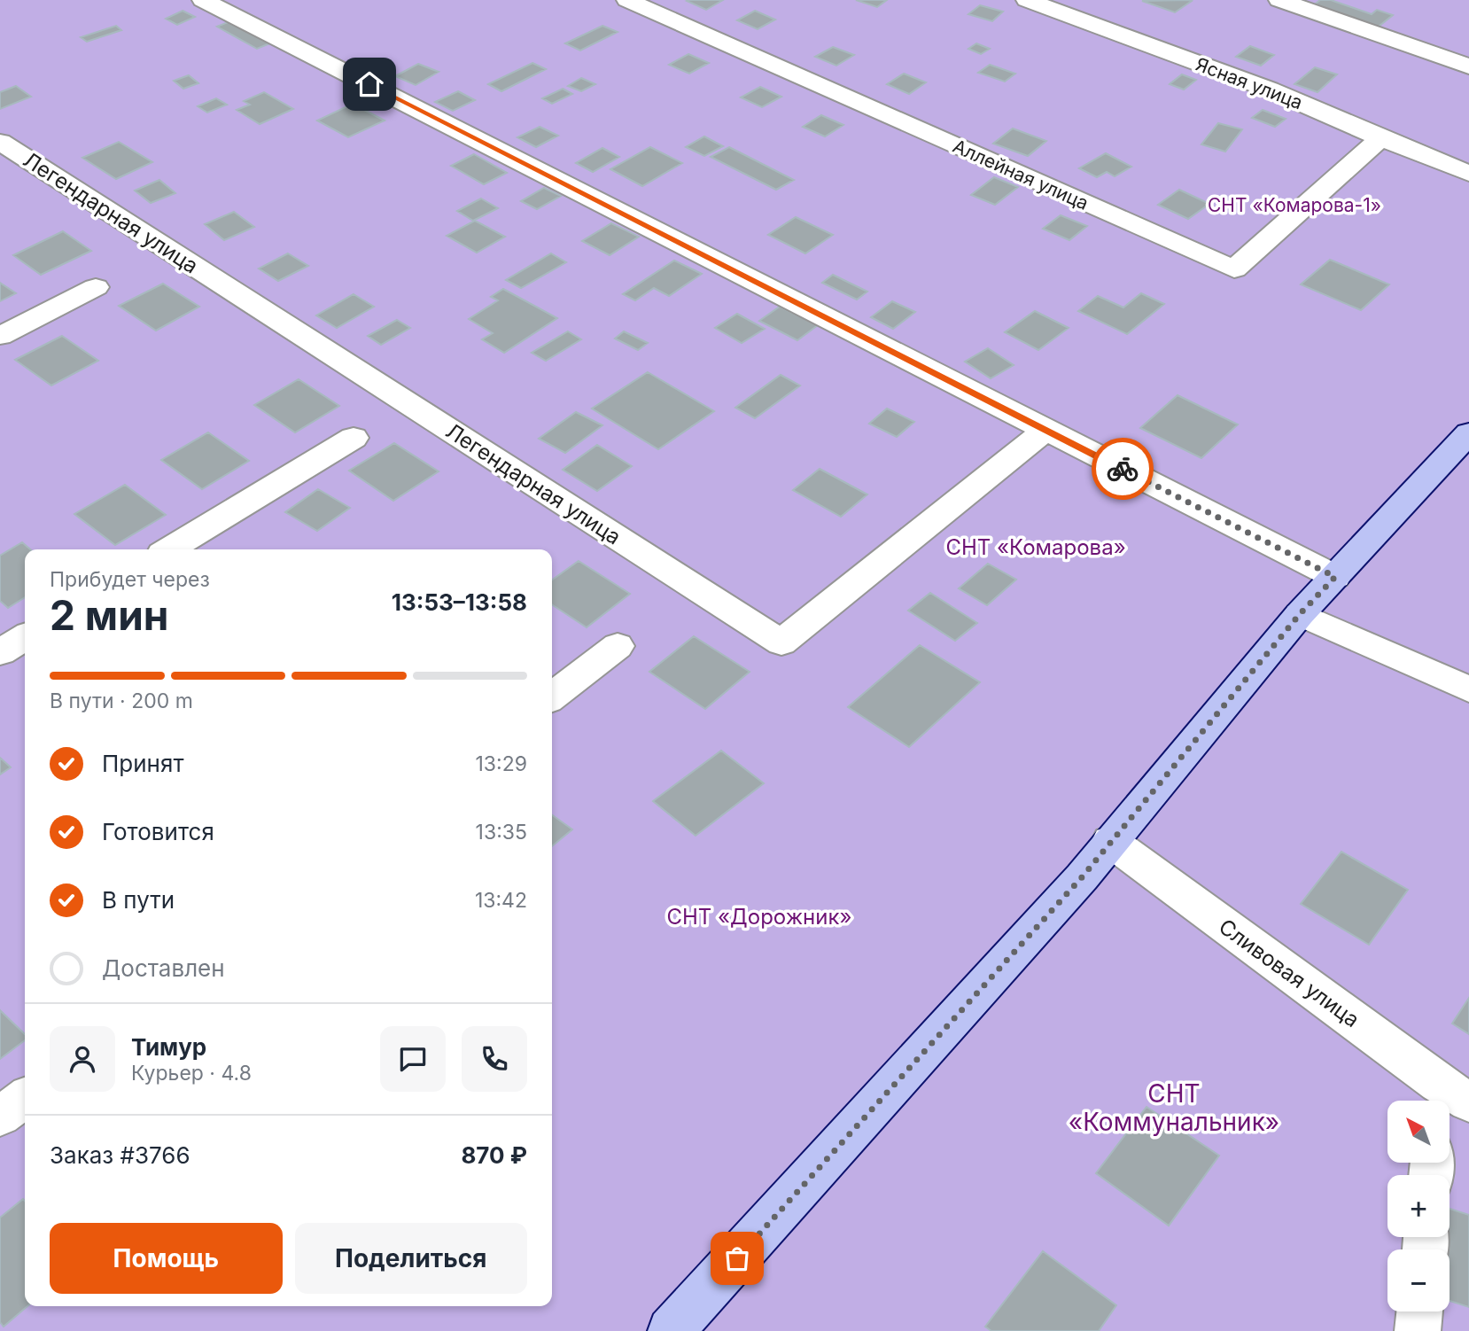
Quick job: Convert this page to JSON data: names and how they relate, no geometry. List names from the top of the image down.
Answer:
{
  "streets": {
    "street": [
      "Ясная улица",
      "Аллейная улица",
      "Легендарная улица",
      "Сливовая улица"
    ]
  },
  "crossings": [
    ["Ясная улица", "Аллейная улица"]
  ],
  "parks": [
    "СНТ «Комарова-1»",
    "СНТ «Комарова»",
    "СНТ «Дорожник»",
    "СНТ «Коммунальник»"
  ],
  "north": "top left",
  "page": {
    "heading": ["2 мин", "Прибудет через", "13:53–13:58"],
    "panel": [
      "Тимур",
      "Курьер · 4.8",
      "Заказ #3766",
      "870 ₽"
    ],
    "bar": "В пути · 200 m",
    "list": [
      ["Принят", "13:29"],
      ["Готовится", "13:35"],
      ["В пути", "13:42"],
      "Доставлен"
    ],
    "map_buttons": ["+", "−"],
    "buttons": ["Помощь", "Поделиться"]
  }
}
